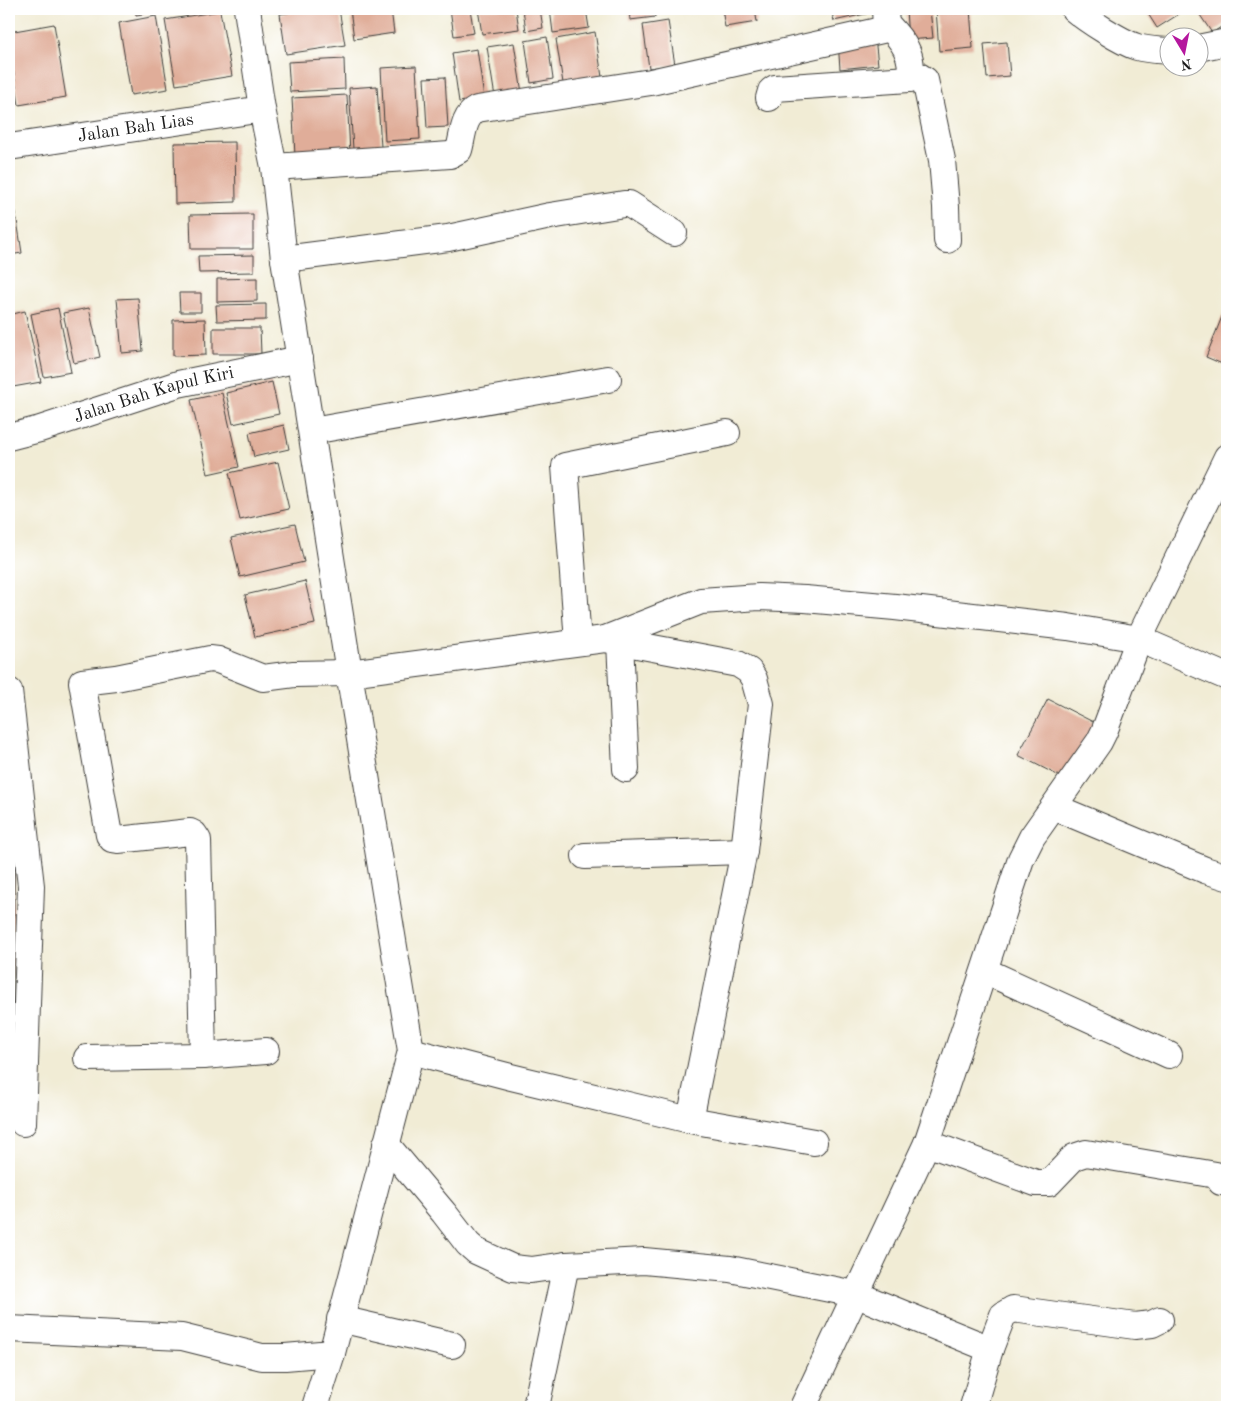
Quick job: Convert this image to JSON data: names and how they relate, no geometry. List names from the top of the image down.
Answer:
{
  "streets": {
    "street": ["Jalan Bah Lias", "Jalan Bah Kapul Kiri"]
  },
  "north": "bottom"
}
